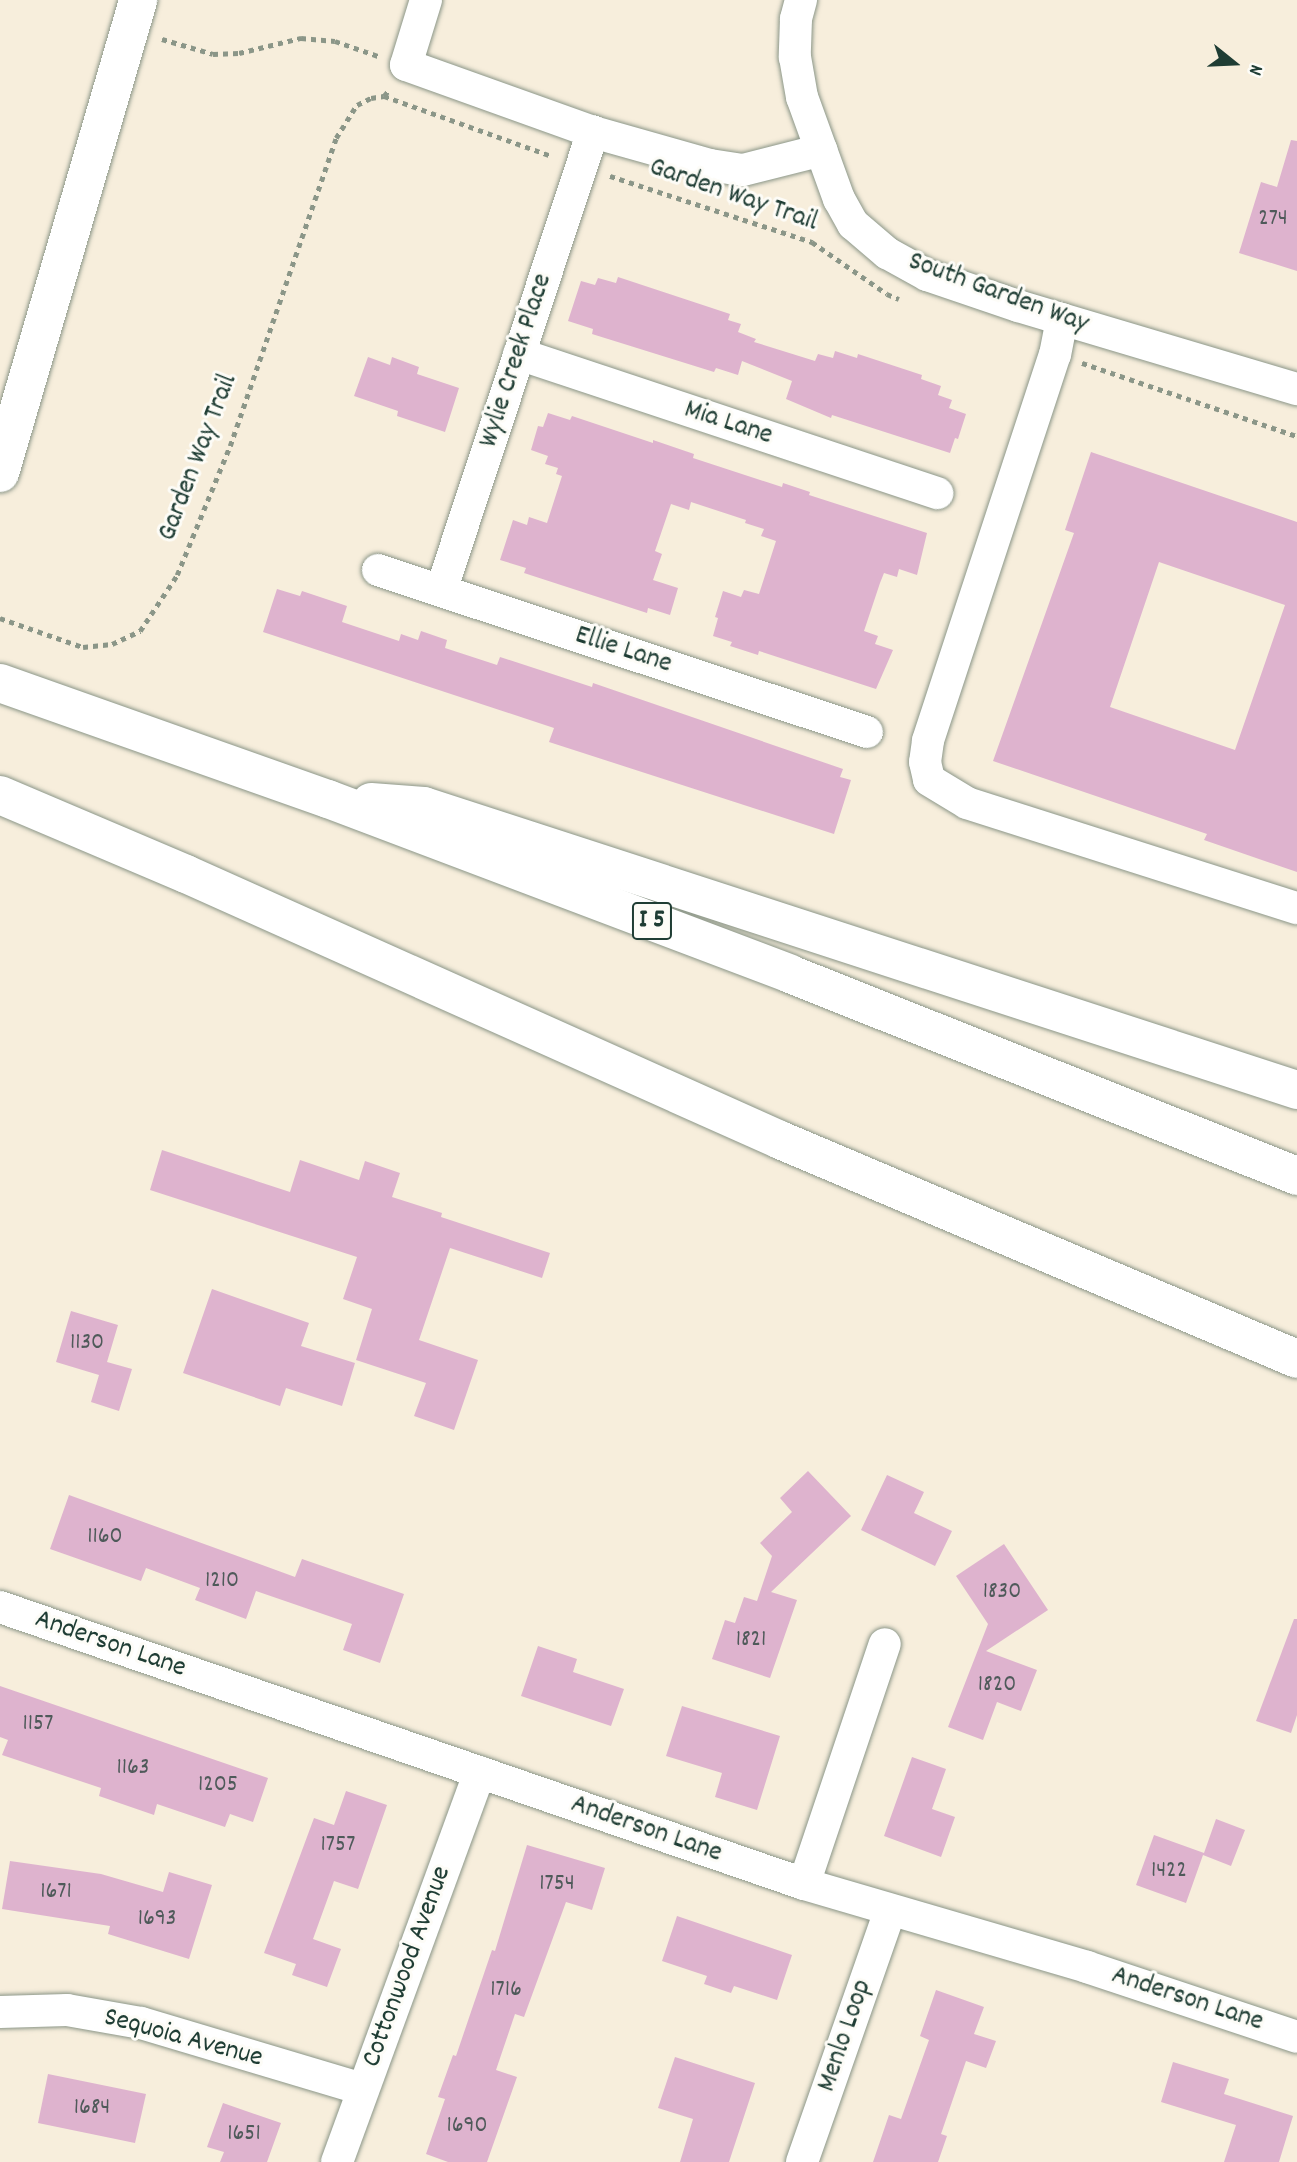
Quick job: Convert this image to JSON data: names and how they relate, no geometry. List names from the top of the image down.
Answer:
{
  "streets": {
    "main road": ["I 5"],
    "street": [
      "South Garden Way",
      "Wylie Creek Place",
      "Mia Lane",
      "Ellie Lane",
      "Anderson Lane",
      "Cottonwood Avenue",
      "Menlo Loop",
      "Sequoia Avenue"
    ],
    "path": ["Garden Way Trail"]
  },
  "crossings": [
    ["Garden Way Trail", "Wylie Creek Place"],
    ["Wylie Creek Place", "Mia Lane"],
    ["Wylie Creek Place", "Ellie Lane"],
    ["Anderson Lane", "Cottonwood Avenue"],
    ["Anderson Lane", "Menlo Loop"],
    ["Cottonwood Avenue", "Sequoia Avenue"]
  ],
  "house_numbers": [
    "274",
    "1130",
    "1160",
    "1210",
    "1830",
    "1821",
    "1820",
    "1157",
    "1163",
    "1205",
    "1757",
    "1422",
    "1754",
    "1671",
    "1693",
    "1716",
    "1684",
    "1690",
    "1651"
  ],
  "north": "right"
}
